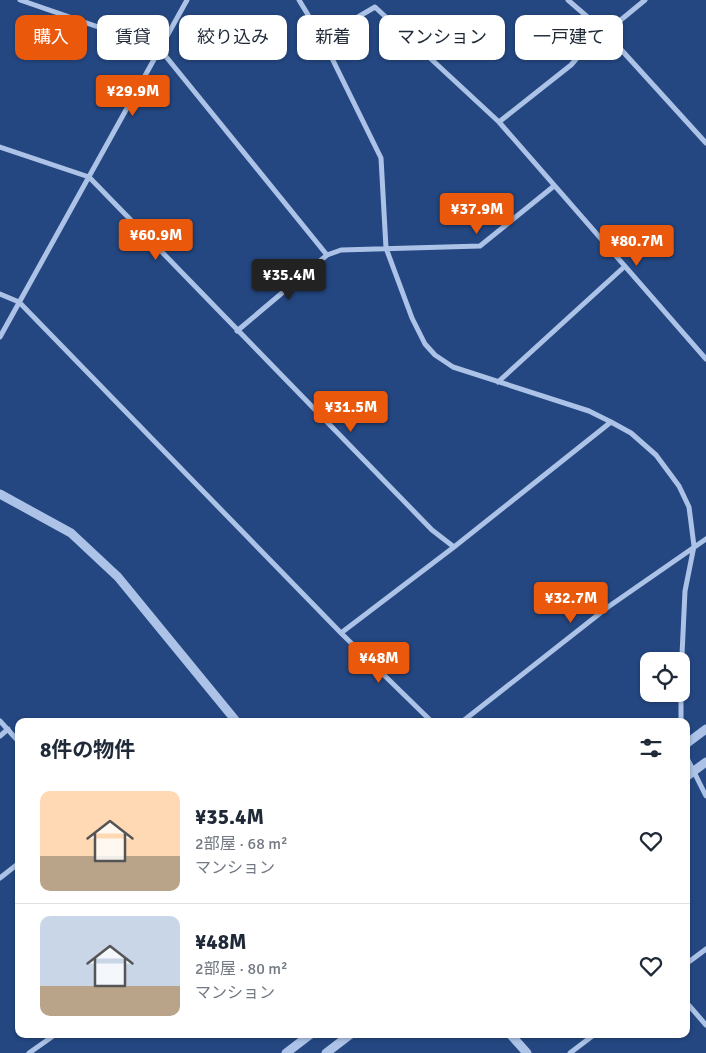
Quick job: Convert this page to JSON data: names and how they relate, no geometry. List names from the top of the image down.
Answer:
{
  "page": {
    "chip": [
      "購入",
      "賃貸",
      "絞り込み",
      "新着",
      "マンション",
      "一戸建て"
    ],
    "price": [
      "¥29.9M",
      "¥37.9M",
      "¥60.9M",
      "¥80.7M",
      "¥35.4M",
      "¥31.5M",
      "¥32.7M",
      "¥48M"
    ],
    "heading": "8件の物件",
    "list": [
      {
        "name": "¥35.4M",
        "note": "2部屋 · 68 m² · マンション"
      },
      {
        "name": "¥48M",
        "note": "2部屋 · 80 m² · マンション"
      }
    ]
  }
}
